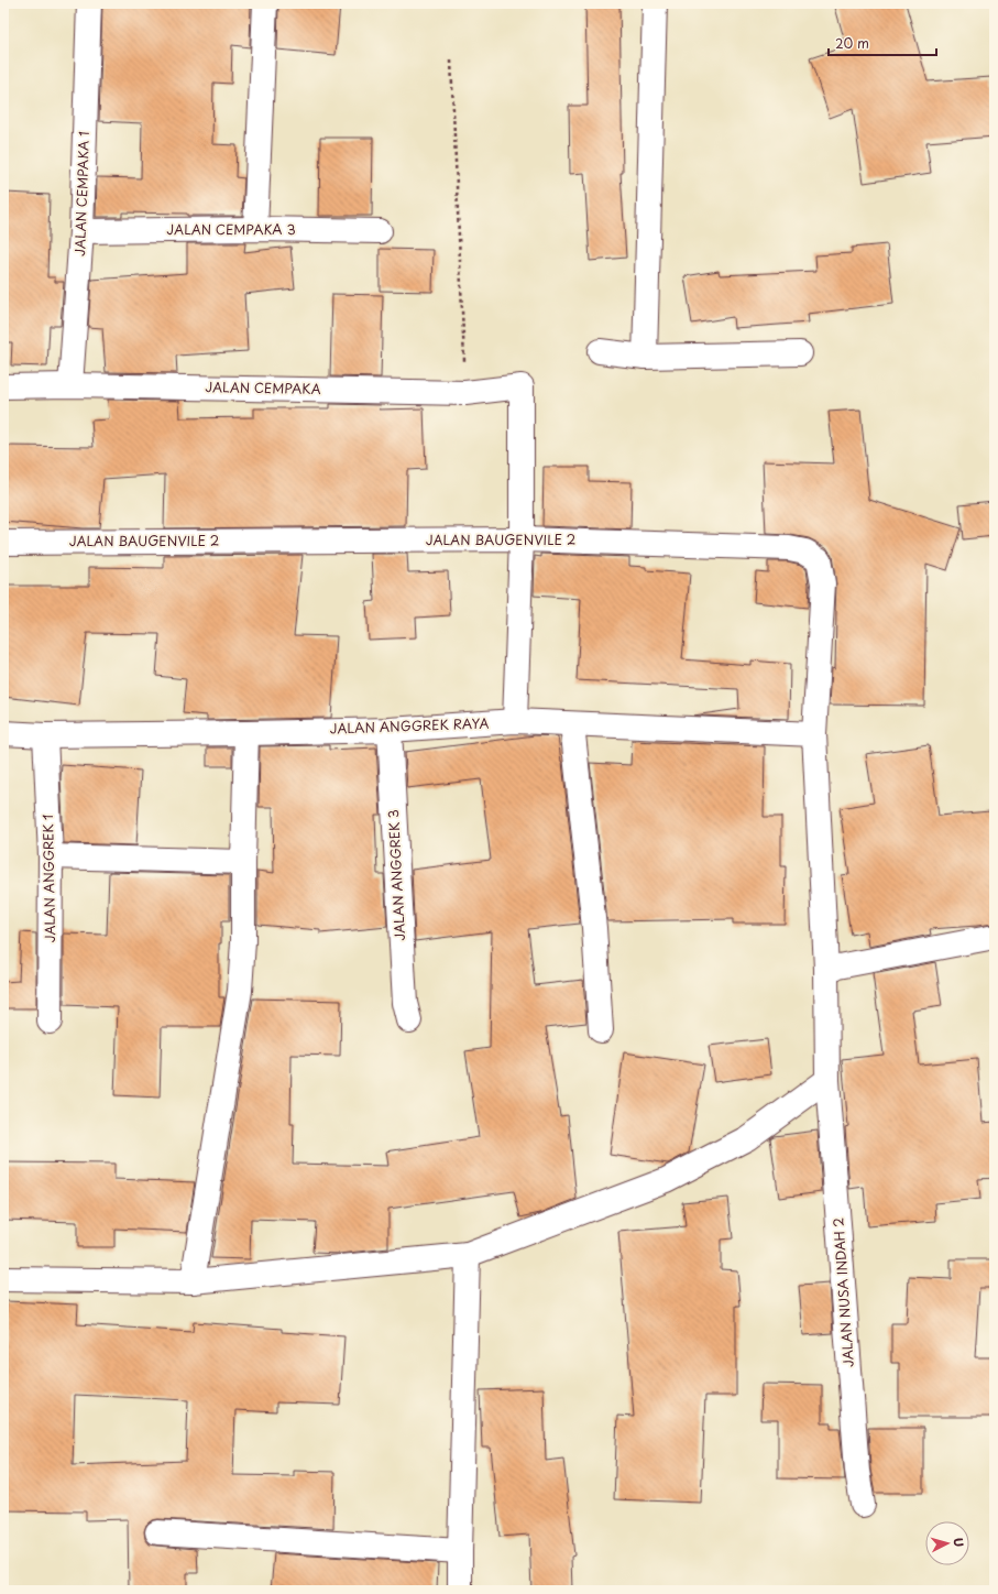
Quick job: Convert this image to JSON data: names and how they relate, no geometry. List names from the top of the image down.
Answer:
{
  "streets": {
    "street": [
      "JALAN CEMPAKA 1",
      "JALAN CEMPAKA 3",
      "JALAN CEMPAKA",
      "JALAN BAUGENVILE 2",
      "JALAN ANGGREK RAYA",
      "JALAN ANGGREK 3",
      "JALAN ANGGREK 1",
      "JALAN NUSA INDAH 2"
    ]
  },
  "crossings": [
    ["JALAN CEMPAKA 1", "JALAN CEMPAKA 3"],
    ["JALAN CEMPAKA 1", "JALAN CEMPAKA"],
    ["JALAN CEMPAKA", "JALAN BAUGENVILE 2"],
    ["JALAN BAUGENVILE 2", "JALAN ANGGREK RAYA"],
    ["JALAN BAUGENVILE 2", "JALAN NUSA INDAH 2"],
    ["JALAN ANGGREK RAYA", "JALAN ANGGREK 3"],
    ["JALAN ANGGREK RAYA", "JALAN ANGGREK 1"],
    ["JALAN ANGGREK RAYA", "JALAN NUSA INDAH 2"]
  ],
  "scale_bar": "20 m",
  "north": "right"
}
